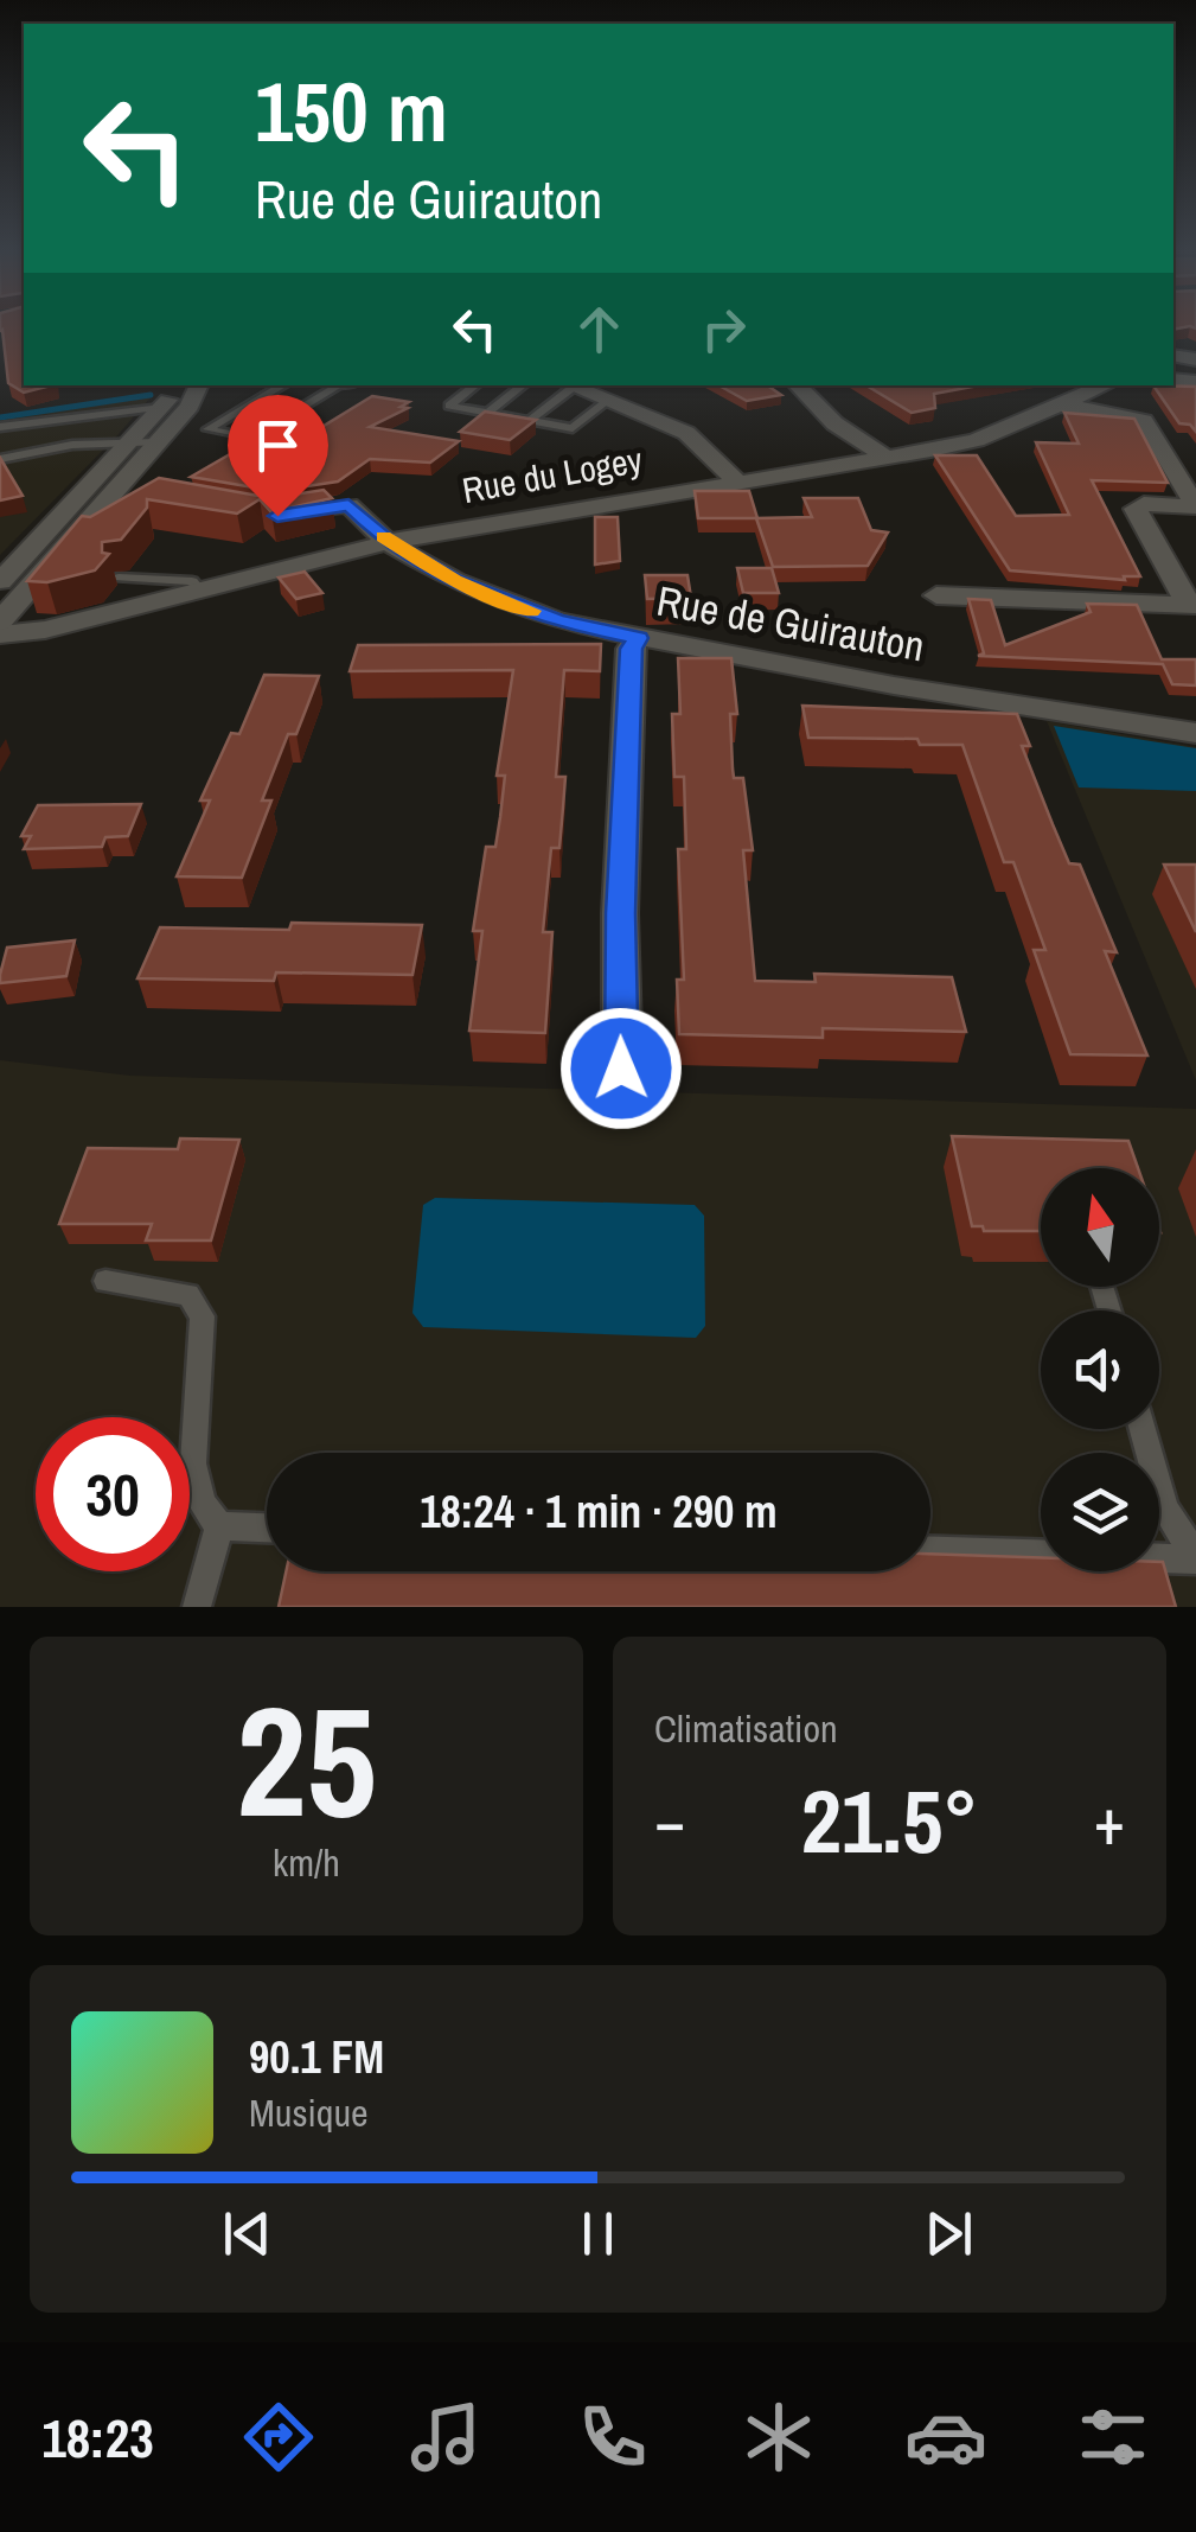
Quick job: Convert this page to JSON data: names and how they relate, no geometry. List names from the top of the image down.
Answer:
{
  "streets": {
    "street": ["Rue du Logey", "Rue de Guirauton"]
  },
  "crossings": [
    ["Rue du Logey", "Rue de Guirauton"]
  ],
  "north": "top",
  "page": {
    "turn": ["150 m", "Rue de Guirauton"],
    "limit": "30",
    "trip": "18:24 · 1 min · 290 m",
    "tile": [
      ["25", "km/h"],
      "Climatisation"
    ],
    "heat": ["−", "21.5°", "+"],
    "song": ["90.1 FM", "Musique"],
    "tabs": "18:23"
  }
}
